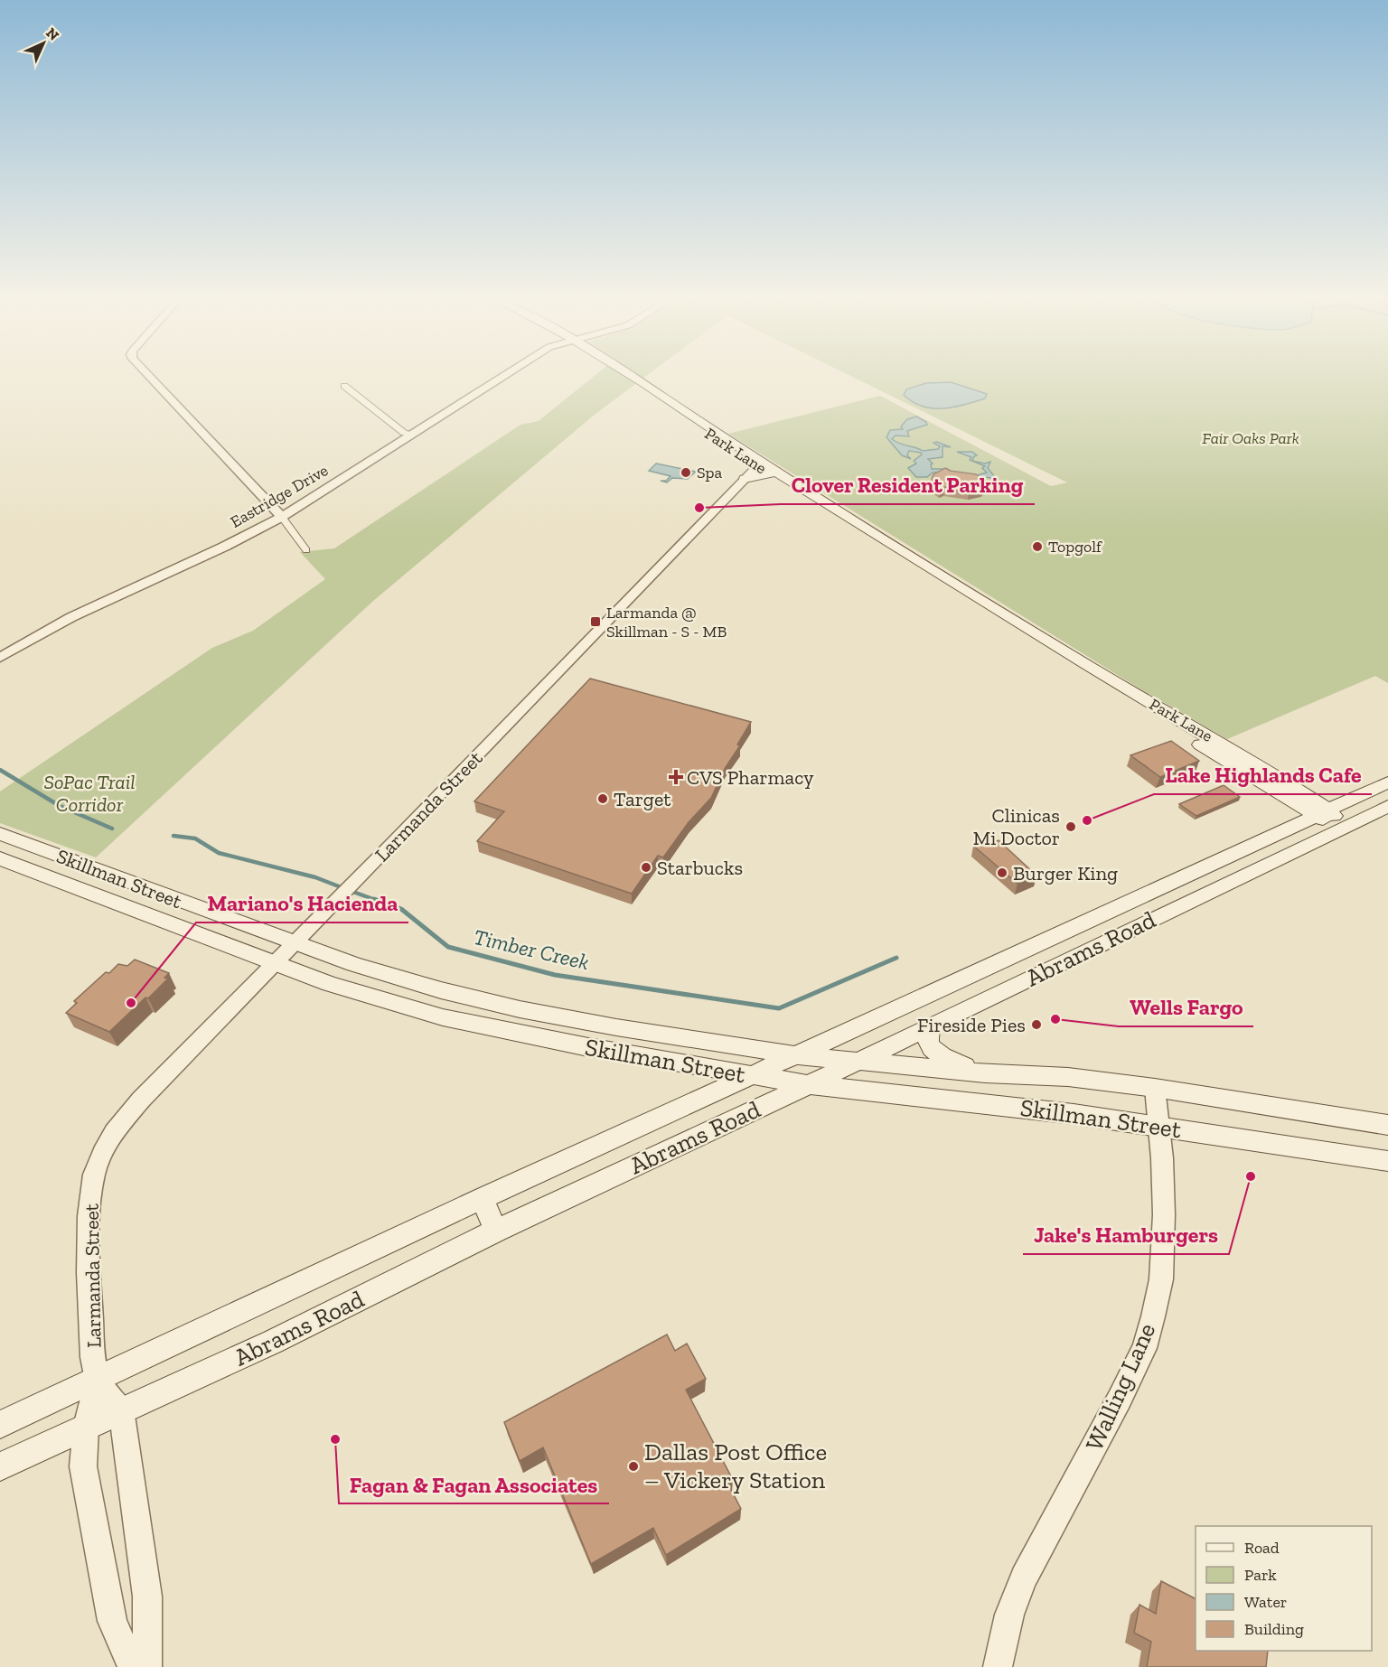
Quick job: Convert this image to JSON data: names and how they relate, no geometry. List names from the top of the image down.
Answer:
{
  "streets": {
    "main road": ["Park Lane", "Skillman Street", "Abrams Road"],
    "street": ["Eastridge Drive", "Larmanda Street", "Walling Lane"]
  },
  "crossings": [
    ["Park Lane", "Larmanda Street"],
    ["Park Lane", "Abrams Road"],
    ["Larmanda Street", "Skillman Street"],
    ["Larmanda Street", "Abrams Road"],
    ["Skillman Street", "Abrams Road"],
    ["Skillman Street", "Walling Lane"]
  ],
  "water": ["Timber Creek"],
  "parks": ["Fair Oaks Park", "SoPac Trail Corridor"],
  "places": {
    "other": [
      "Spa",
      "Clover Resident Parking",
      "Topgolf",
      "Target",
      "Lake Highlands Cafe",
      "Clinicas Mi Doctor",
      "Starbucks",
      "Burger King",
      "Mariano's Hacienda",
      "Wells Fargo",
      "Fireside Pies",
      "Jake's Hamburgers",
      "Fagan & Fagan Associates",
      "Dallas Post Office – Vickery Station"
    ],
    "transit": ["Larmanda @ Skillman - S - MB"],
    "health": ["CVS Pharmacy"]
  },
  "legend": [
    "Road",
    "Park",
    "Water",
    "Building"
  ],
  "north": "top right"
}
